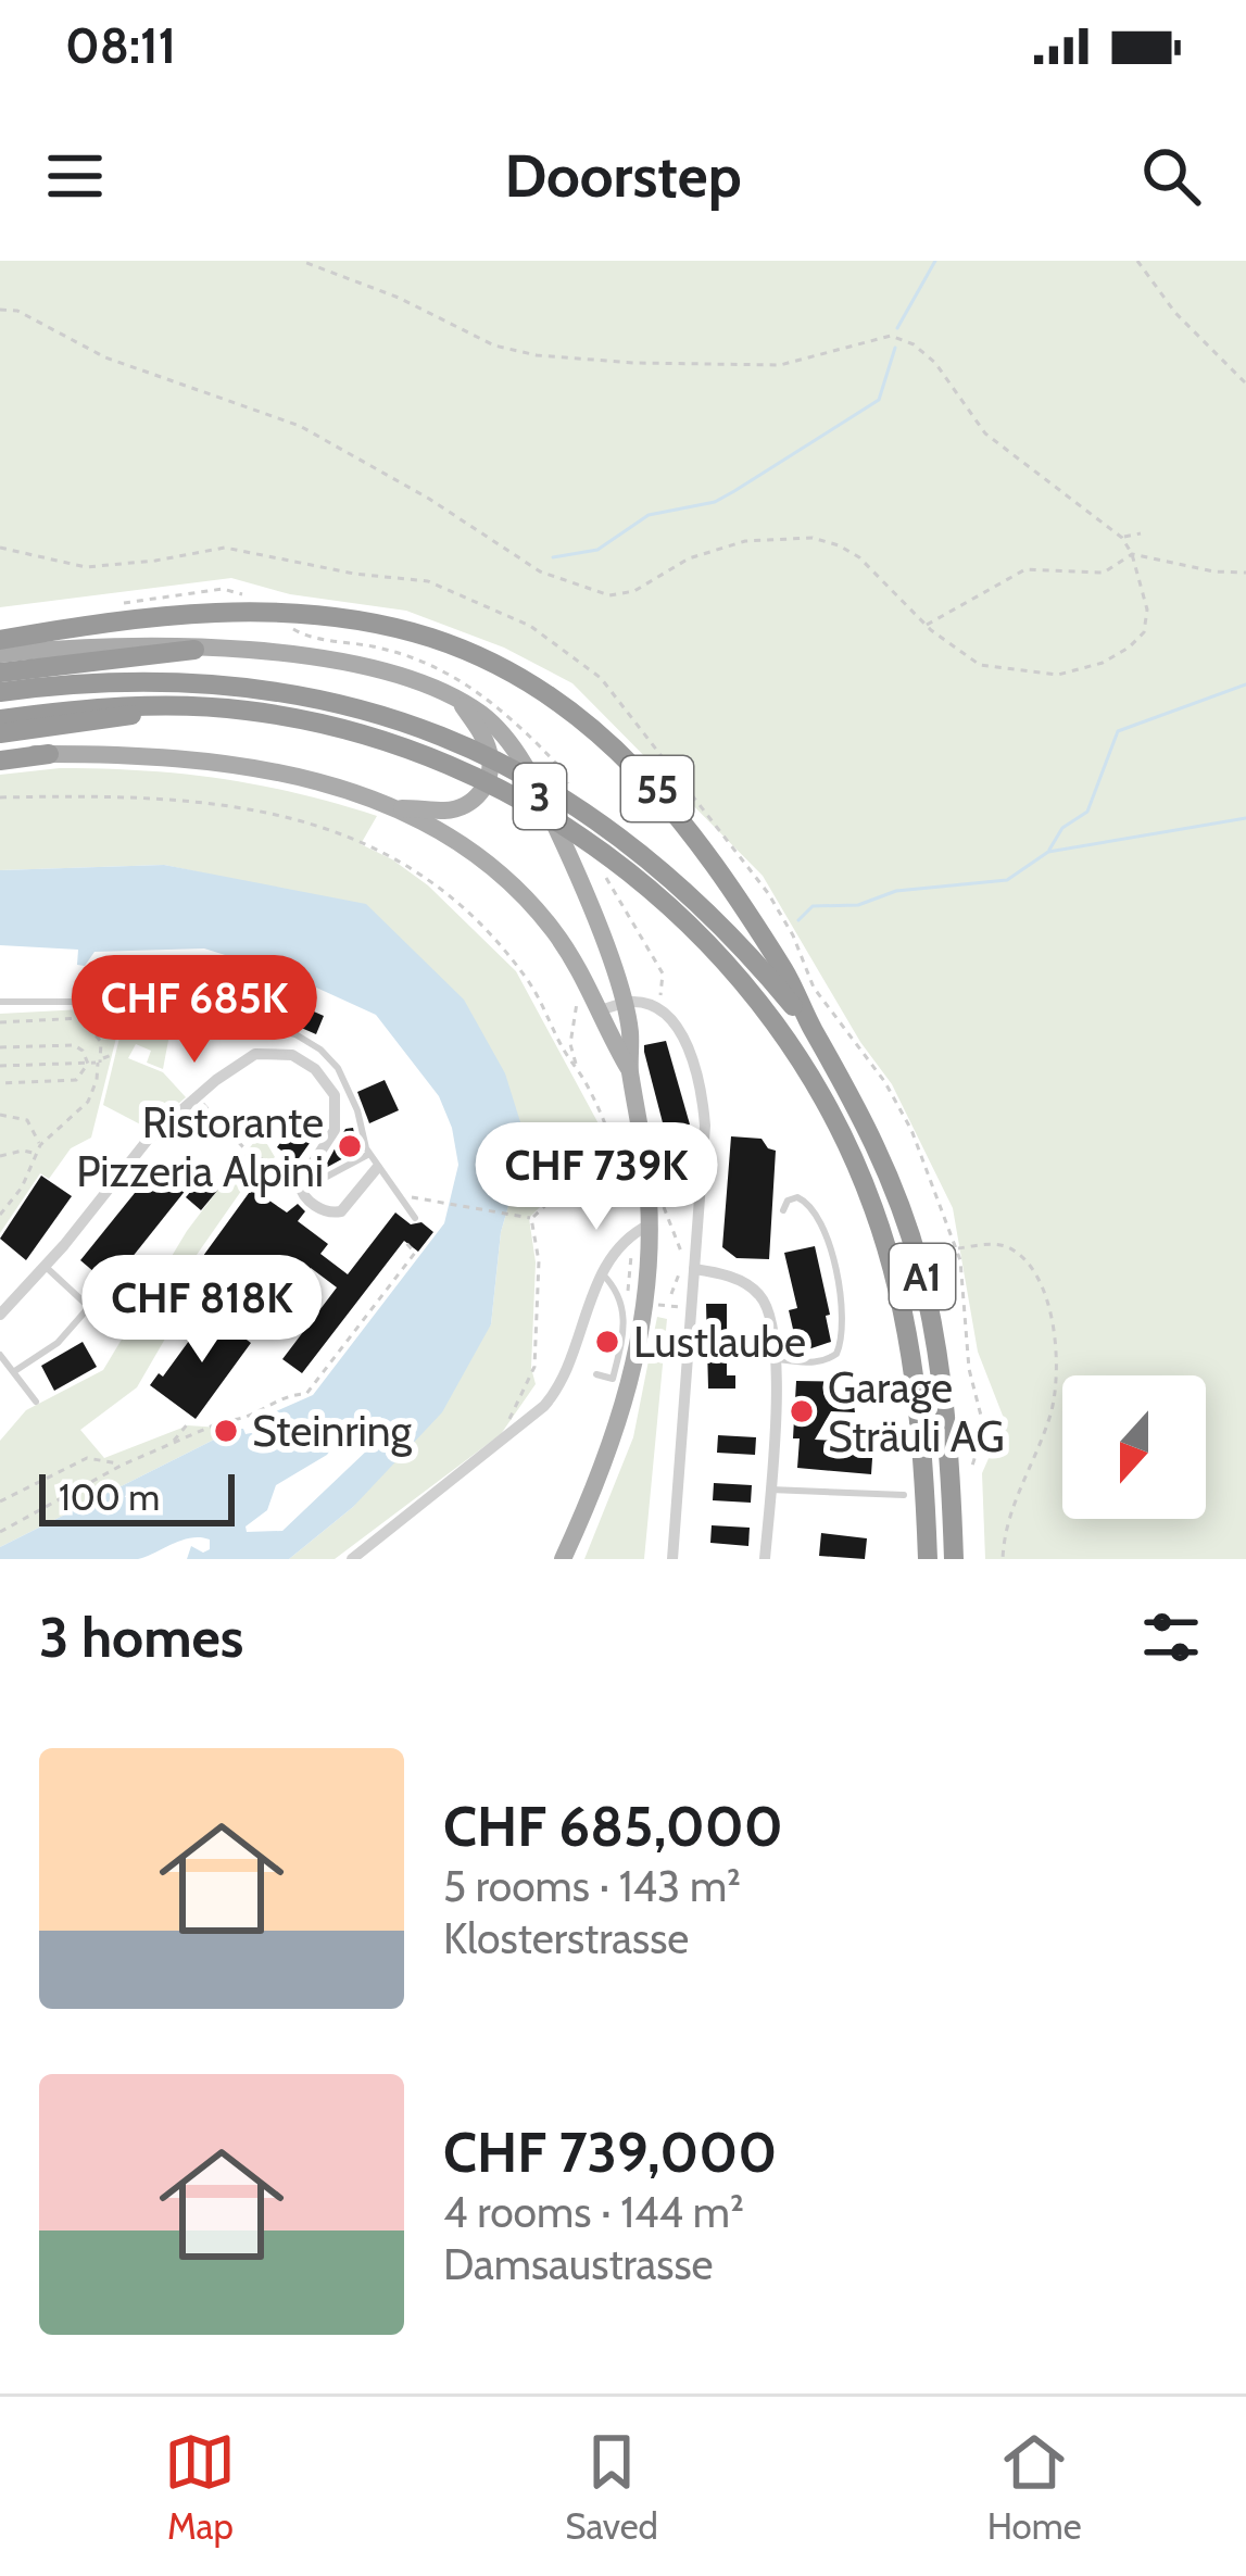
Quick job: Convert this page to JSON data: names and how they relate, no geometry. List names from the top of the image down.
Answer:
{
  "streets": {
    "highway": ["55", "A1"],
    "main road": ["3"]
  },
  "crossings": [
    ["55", "A1"]
  ],
  "places": [
    "Ristorante Pizzeria Alpini",
    "Lustlaube",
    "Garage Sträuli AG",
    "Steinring"
  ],
  "scale_bar": "100 m",
  "north": "bottom",
  "page": {
    "status": "08:11",
    "header": "Doorstep",
    "price": ["CHF 685K", "CHF 739K", "CHF 818K"],
    "scale": "100 m",
    "heading": "3 homes",
    "list": [
      {
        "name": "CHF 685,000",
        "note": "5 rooms · 143 m² · Klosterstrasse"
      },
      {
        "name": "CHF 739,000",
        "note": "4 rooms · 144 m² · Damsaustrasse"
      }
    ],
    "tabs": ["Map", "Saved", "Home"]
  }
}
